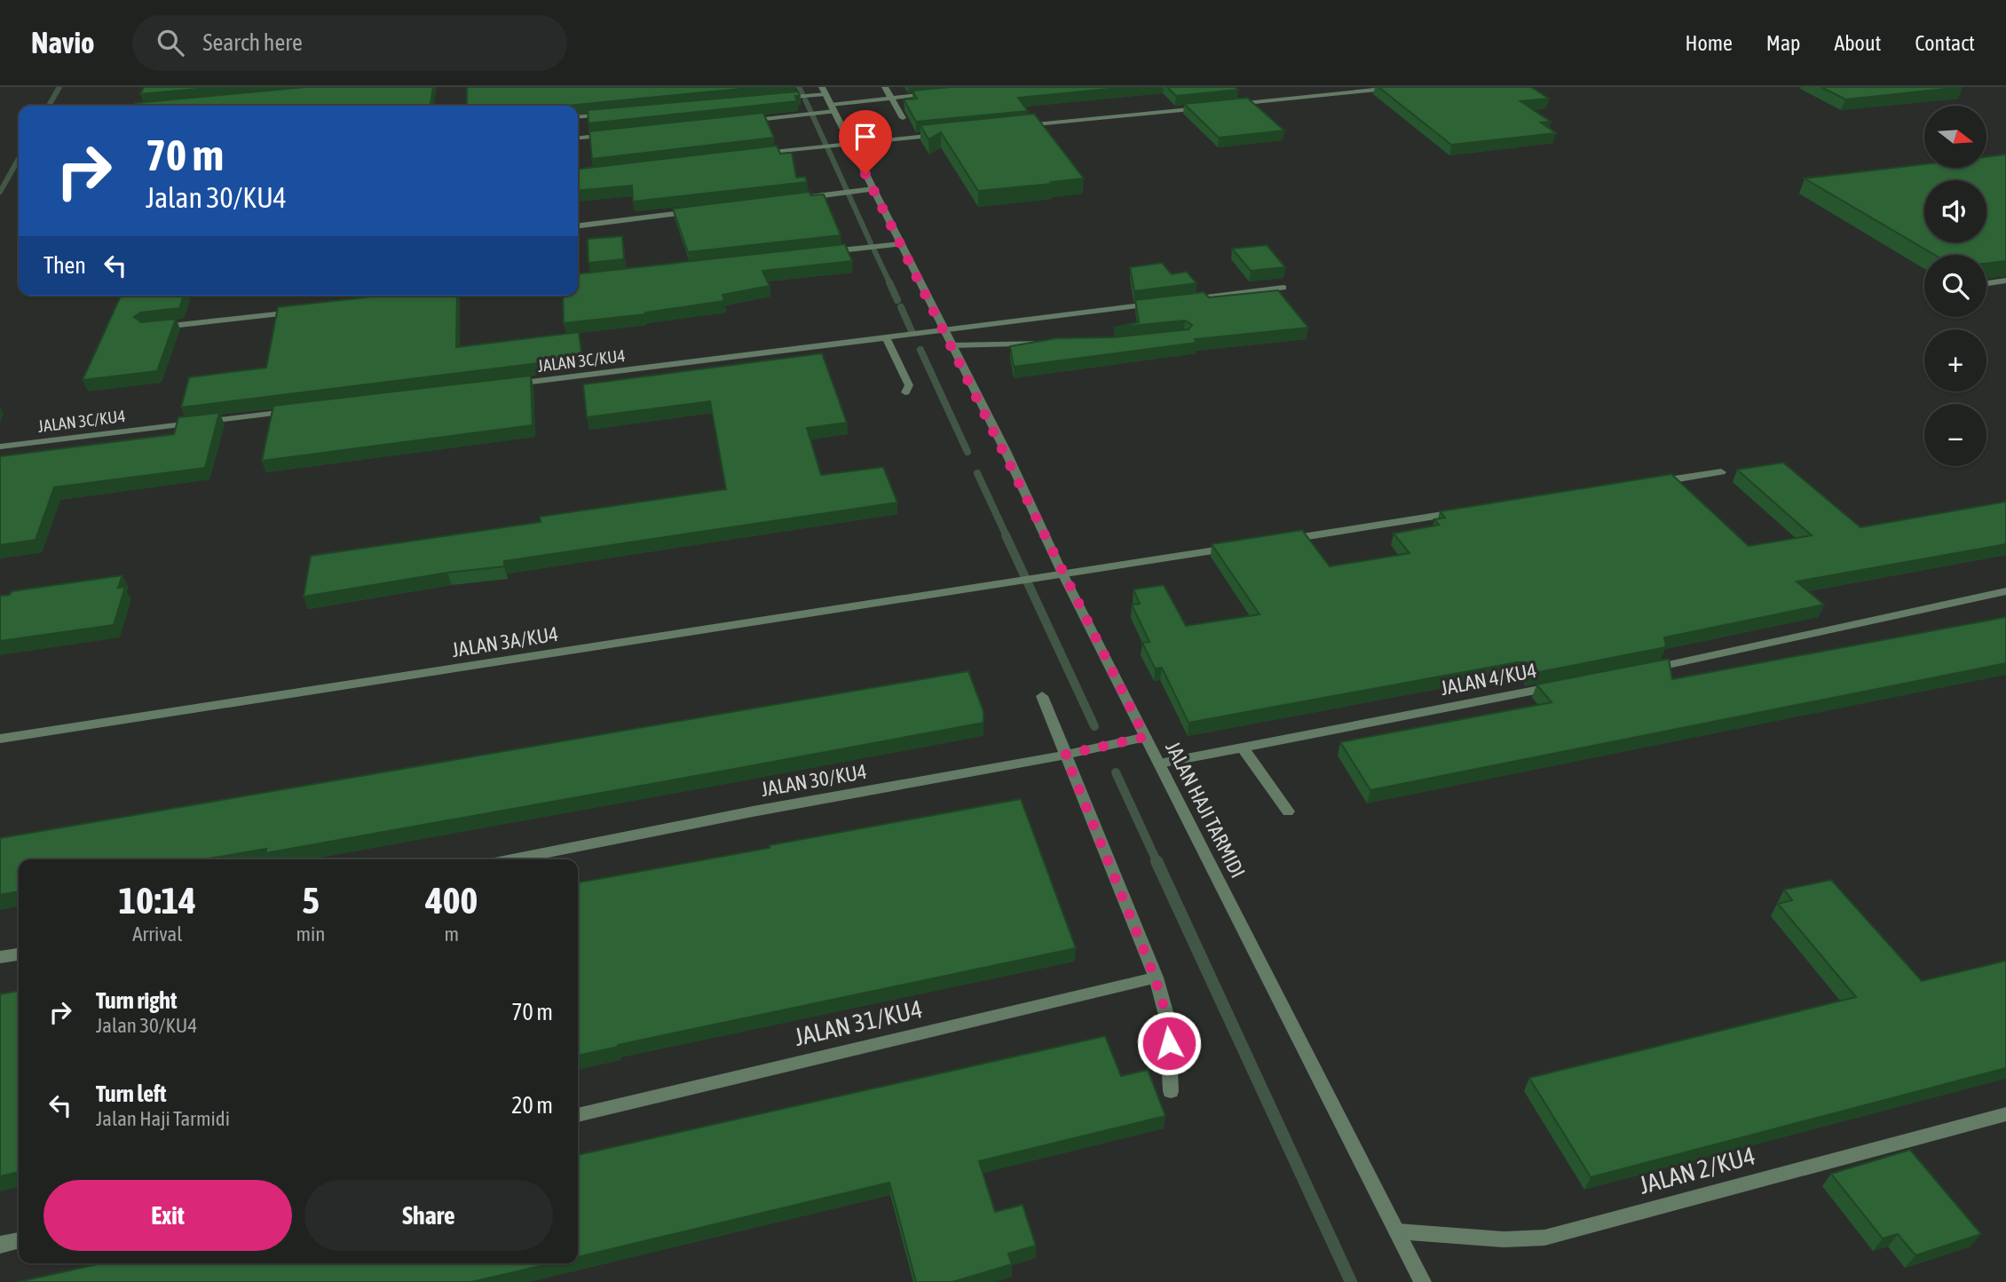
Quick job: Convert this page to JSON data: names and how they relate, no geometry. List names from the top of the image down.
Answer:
{
  "streets": {
    "street": [
      "JALAN 3C/KU4",
      "JALAN 3A/KU4",
      "JALAN 4/KU4",
      "JALAN 30/KU4",
      "JALAN HAJI TARMIDI",
      "JALAN 31/KU4",
      "JALAN 2/KU4"
    ]
  },
  "crossings": [
    ["JALAN 3C/KU4", "JALAN HAJI TARMIDI"],
    ["JALAN 3A/KU4", "JALAN HAJI TARMIDI"],
    ["JALAN 4/KU4", "JALAN HAJI TARMIDI"],
    ["JALAN 30/KU4", "JALAN HAJI TARMIDI"],
    ["JALAN HAJI TARMIDI", "JALAN 2/KU4"]
  ],
  "north": "right",
  "page": {
    "header": "Navio",
    "search": "Search here",
    "nav": [
      "Home",
      "Map",
      "About",
      "Contact"
    ],
    "map_buttons": ["+", "−"],
    "turn": ["70 m", "Jalan 30/KU4"],
    "then": "Then",
    "eta": [
      "10:14",
      "Arrival",
      "5",
      "min",
      "400",
      "m"
    ],
    "list": [
      {
        "name": "Turn right",
        "note": "Jalan 30/KU4",
        "value": "70 m"
      },
      {
        "name": "Turn left",
        "note": "Jalan Haji Tarmidi",
        "value": "20 m"
      }
    ],
    "buttons": ["Exit", "Share"]
  }
}
